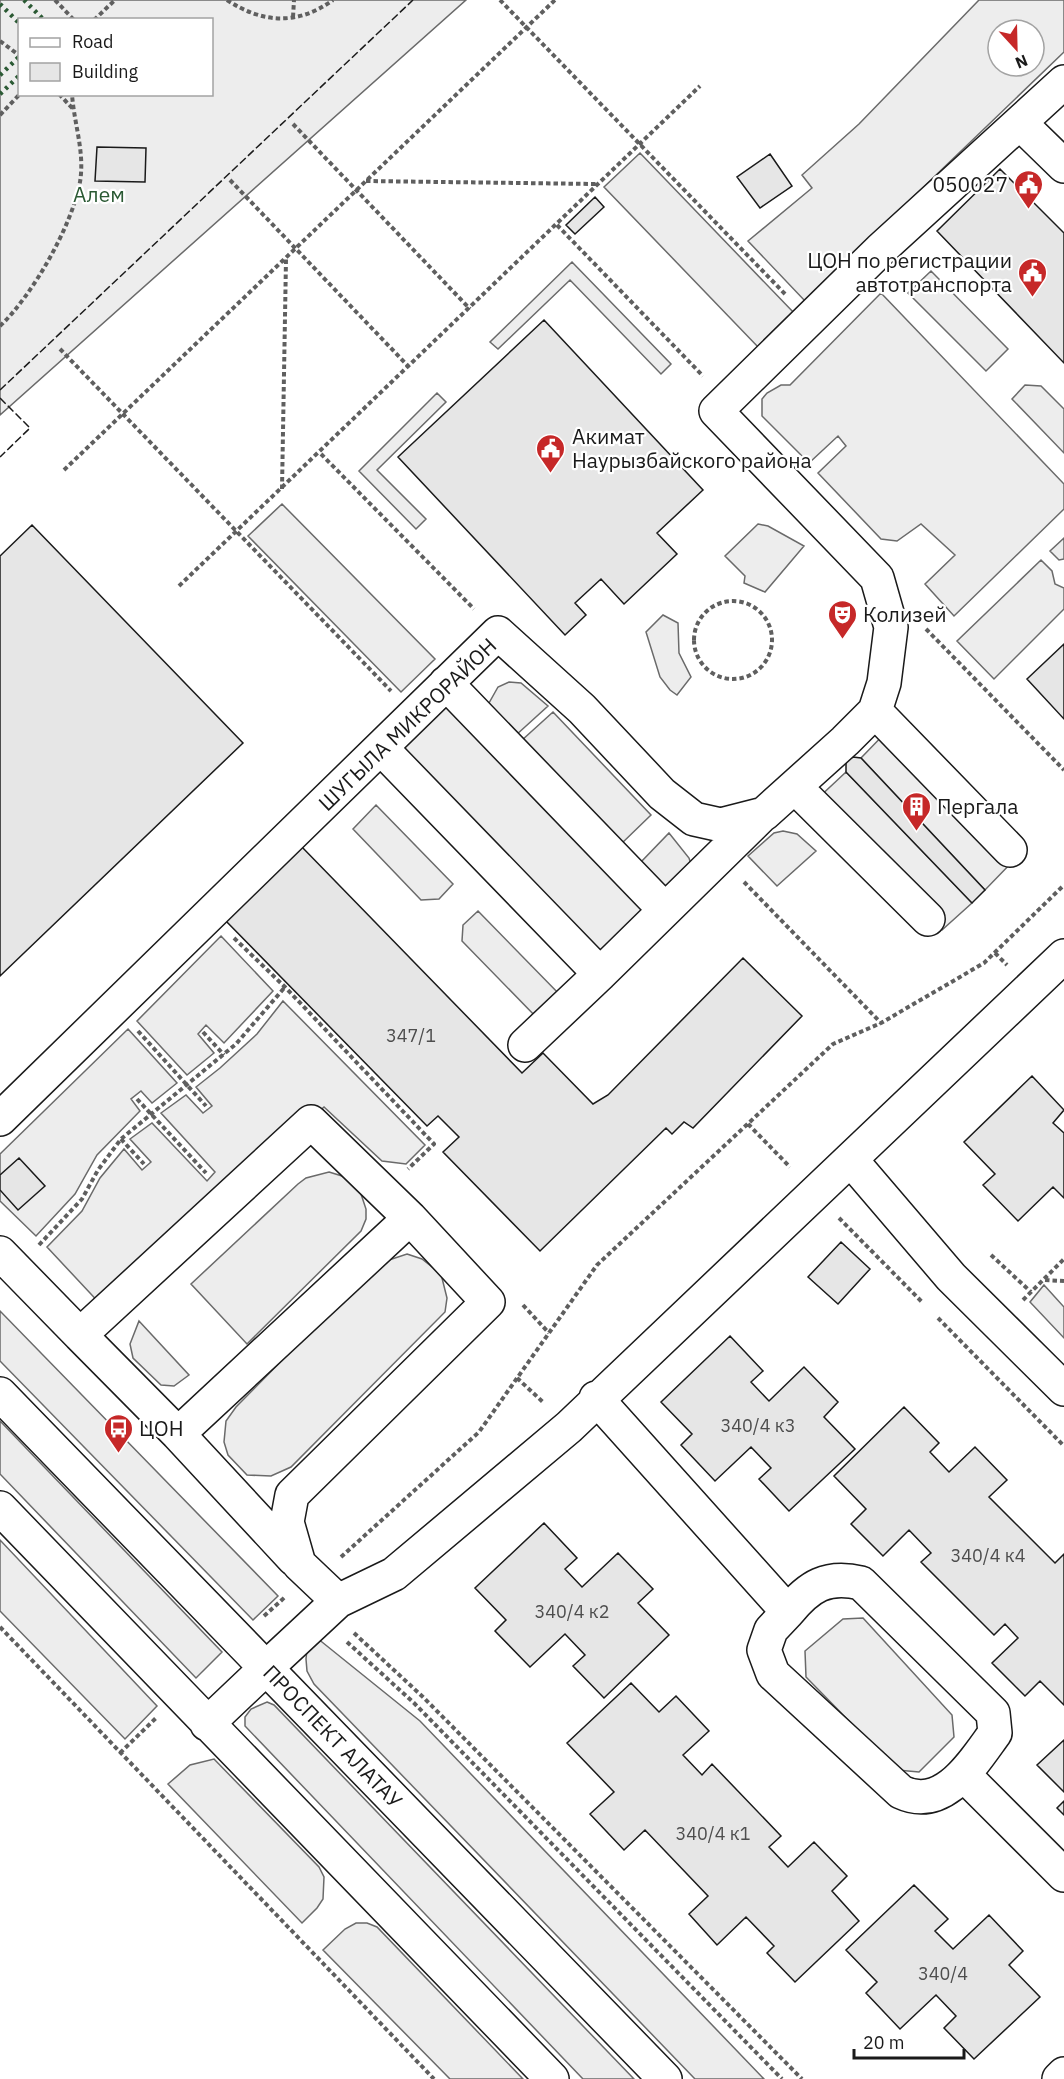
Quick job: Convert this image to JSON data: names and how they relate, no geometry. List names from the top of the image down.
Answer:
{
  "streets": {
    "street": ["ШУГЫЛА МИКРОРАЙОН", "ПРОСПЕКТ АЛАТАУ"]
  },
  "parks": ["Алем"],
  "places": {
    "public building": ["050027", "ЦОН по регистрации автотранспорта", "Акимат Наурызбайского района"],
    "theatre": ["Колизей"],
    "building": ["Пергала"],
    "bus stop": ["ЦОН"]
  },
  "house_numbers": [
    "347/1",
    "340/4 к3",
    "340/4 к4",
    "340/4 к2",
    "340/4 к1",
    "340/4"
  ],
  "legend": ["Road", "Building"],
  "scale_bar": "20 m",
  "north": "bottom"
}
